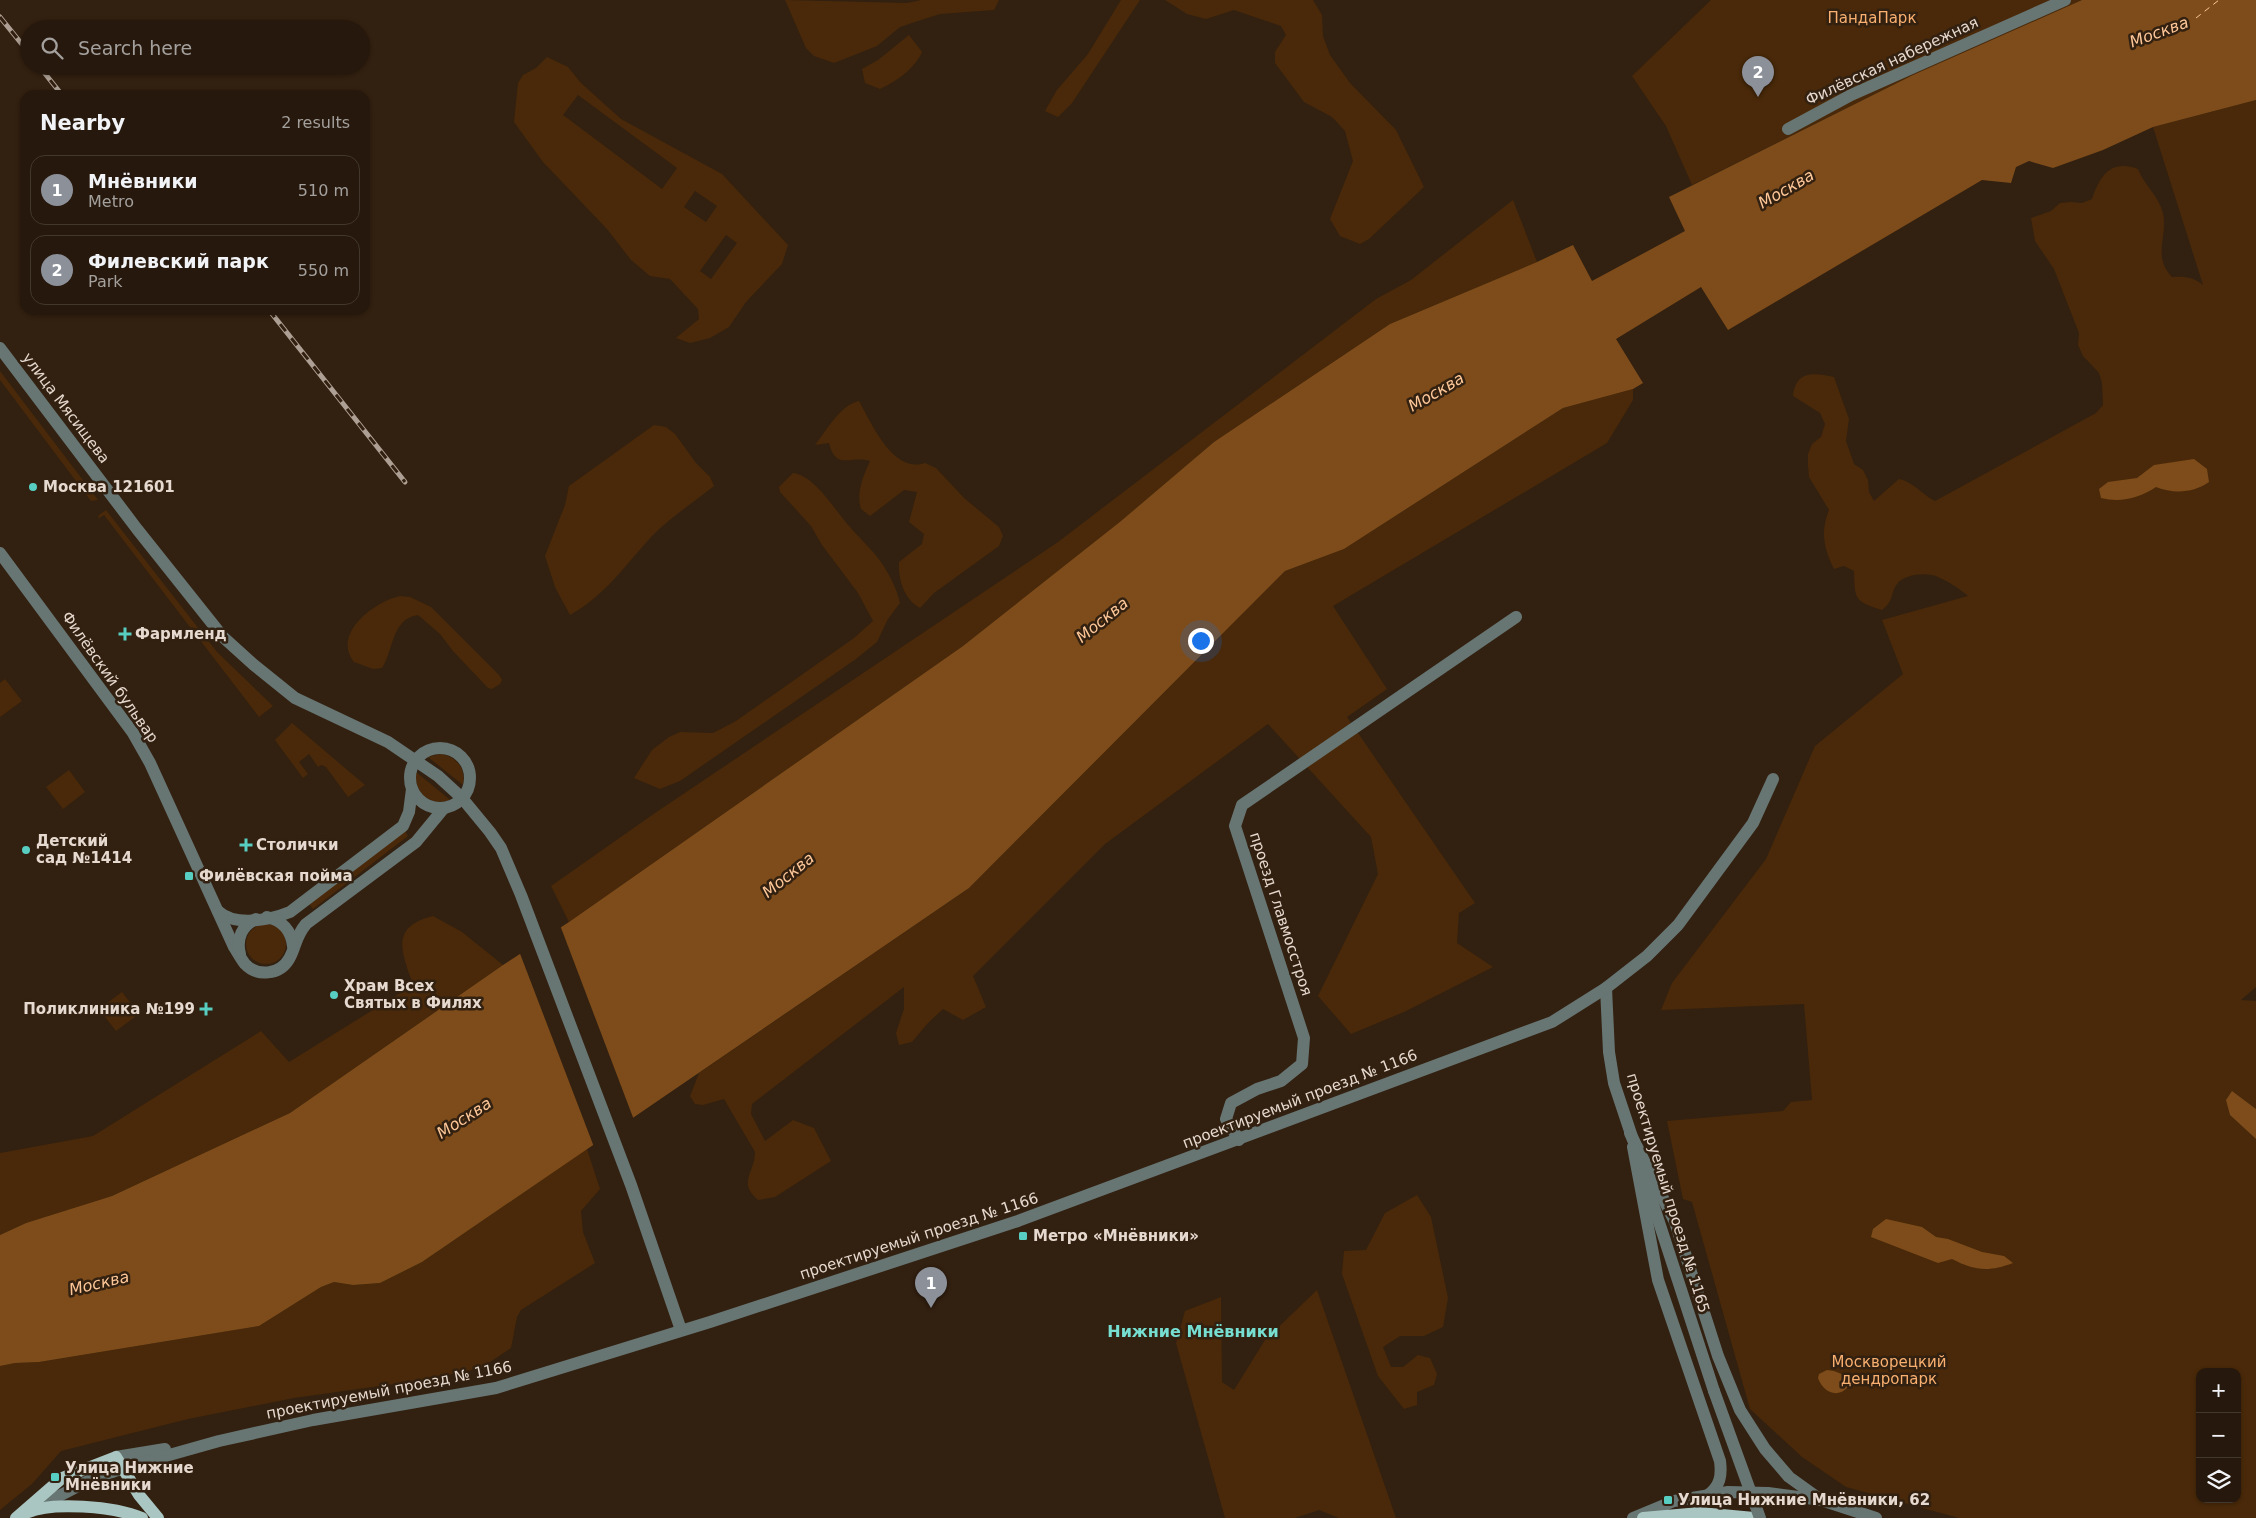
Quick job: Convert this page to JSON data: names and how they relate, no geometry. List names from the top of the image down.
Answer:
{
  "streets": {
    "street": [
      "Филёвская набережная",
      "улица Мясищева",
      "Филёвский бульвар",
      "проезд Главмосстроя",
      "проектируемый проезд № 1166",
      "проектируемый проезд № 1165"
    ]
  },
  "crossings": [
    ["улица Мясищева", "проектируемый проезд № 1166"],
    ["проезд Главмосстроя", "проектируемый проезд № 1166"],
    ["проектируемый проезд № 1166", "проектируемый проезд № 1165"]
  ],
  "districts": ["Нижние Мнёвники"],
  "water": ["Москва"],
  "parks": ["ПандаПарк", "Москворецкий дендропарк"],
  "places": {
    "other": ["Москва 121601", "Детский сад №1414", "Храм Всех Святых в Филях"],
    "health": ["Фармленд", "Столички", "Поликлиника №199"],
    "transit": [
      "Филёвская пойма",
      "Метро «Мнёвники»",
      "Улица Нижние Мнёвники",
      "Улица Нижние Мнёвники, 62"
    ]
  },
  "page": {
    "search": "Search here",
    "pins": ["2", "1"],
    "heading": ["Nearby", "2 results"],
    "list": [
      {
        "mark": "1",
        "name": "Мнёвники",
        "note": "Metro",
        "value": "510 m"
      },
      {
        "mark": "2",
        "name": "Филевский парк",
        "note": "Park",
        "value": "550 m"
      }
    ],
    "map_buttons": ["+", "−"]
  }
}
